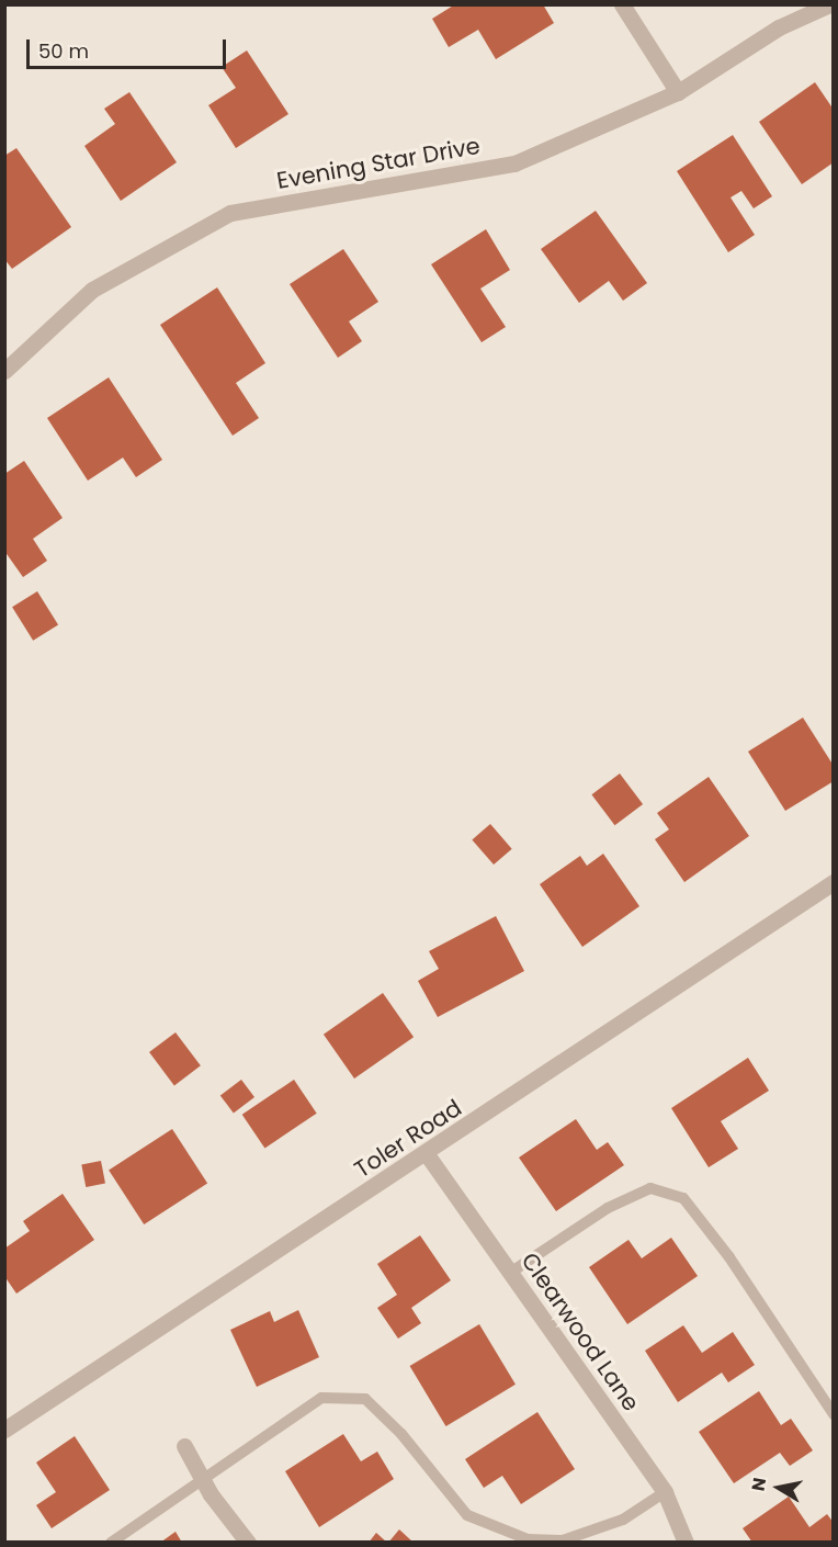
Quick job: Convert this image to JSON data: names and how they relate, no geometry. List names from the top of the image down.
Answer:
{
  "streets": {
    "street": ["Evening Star Drive", "Toler Road", "Clearwood Lane"]
  },
  "crossings": [
    ["Toler Road", "Clearwood Lane"]
  ],
  "scale_bar": "50 m",
  "north": "left"
}
